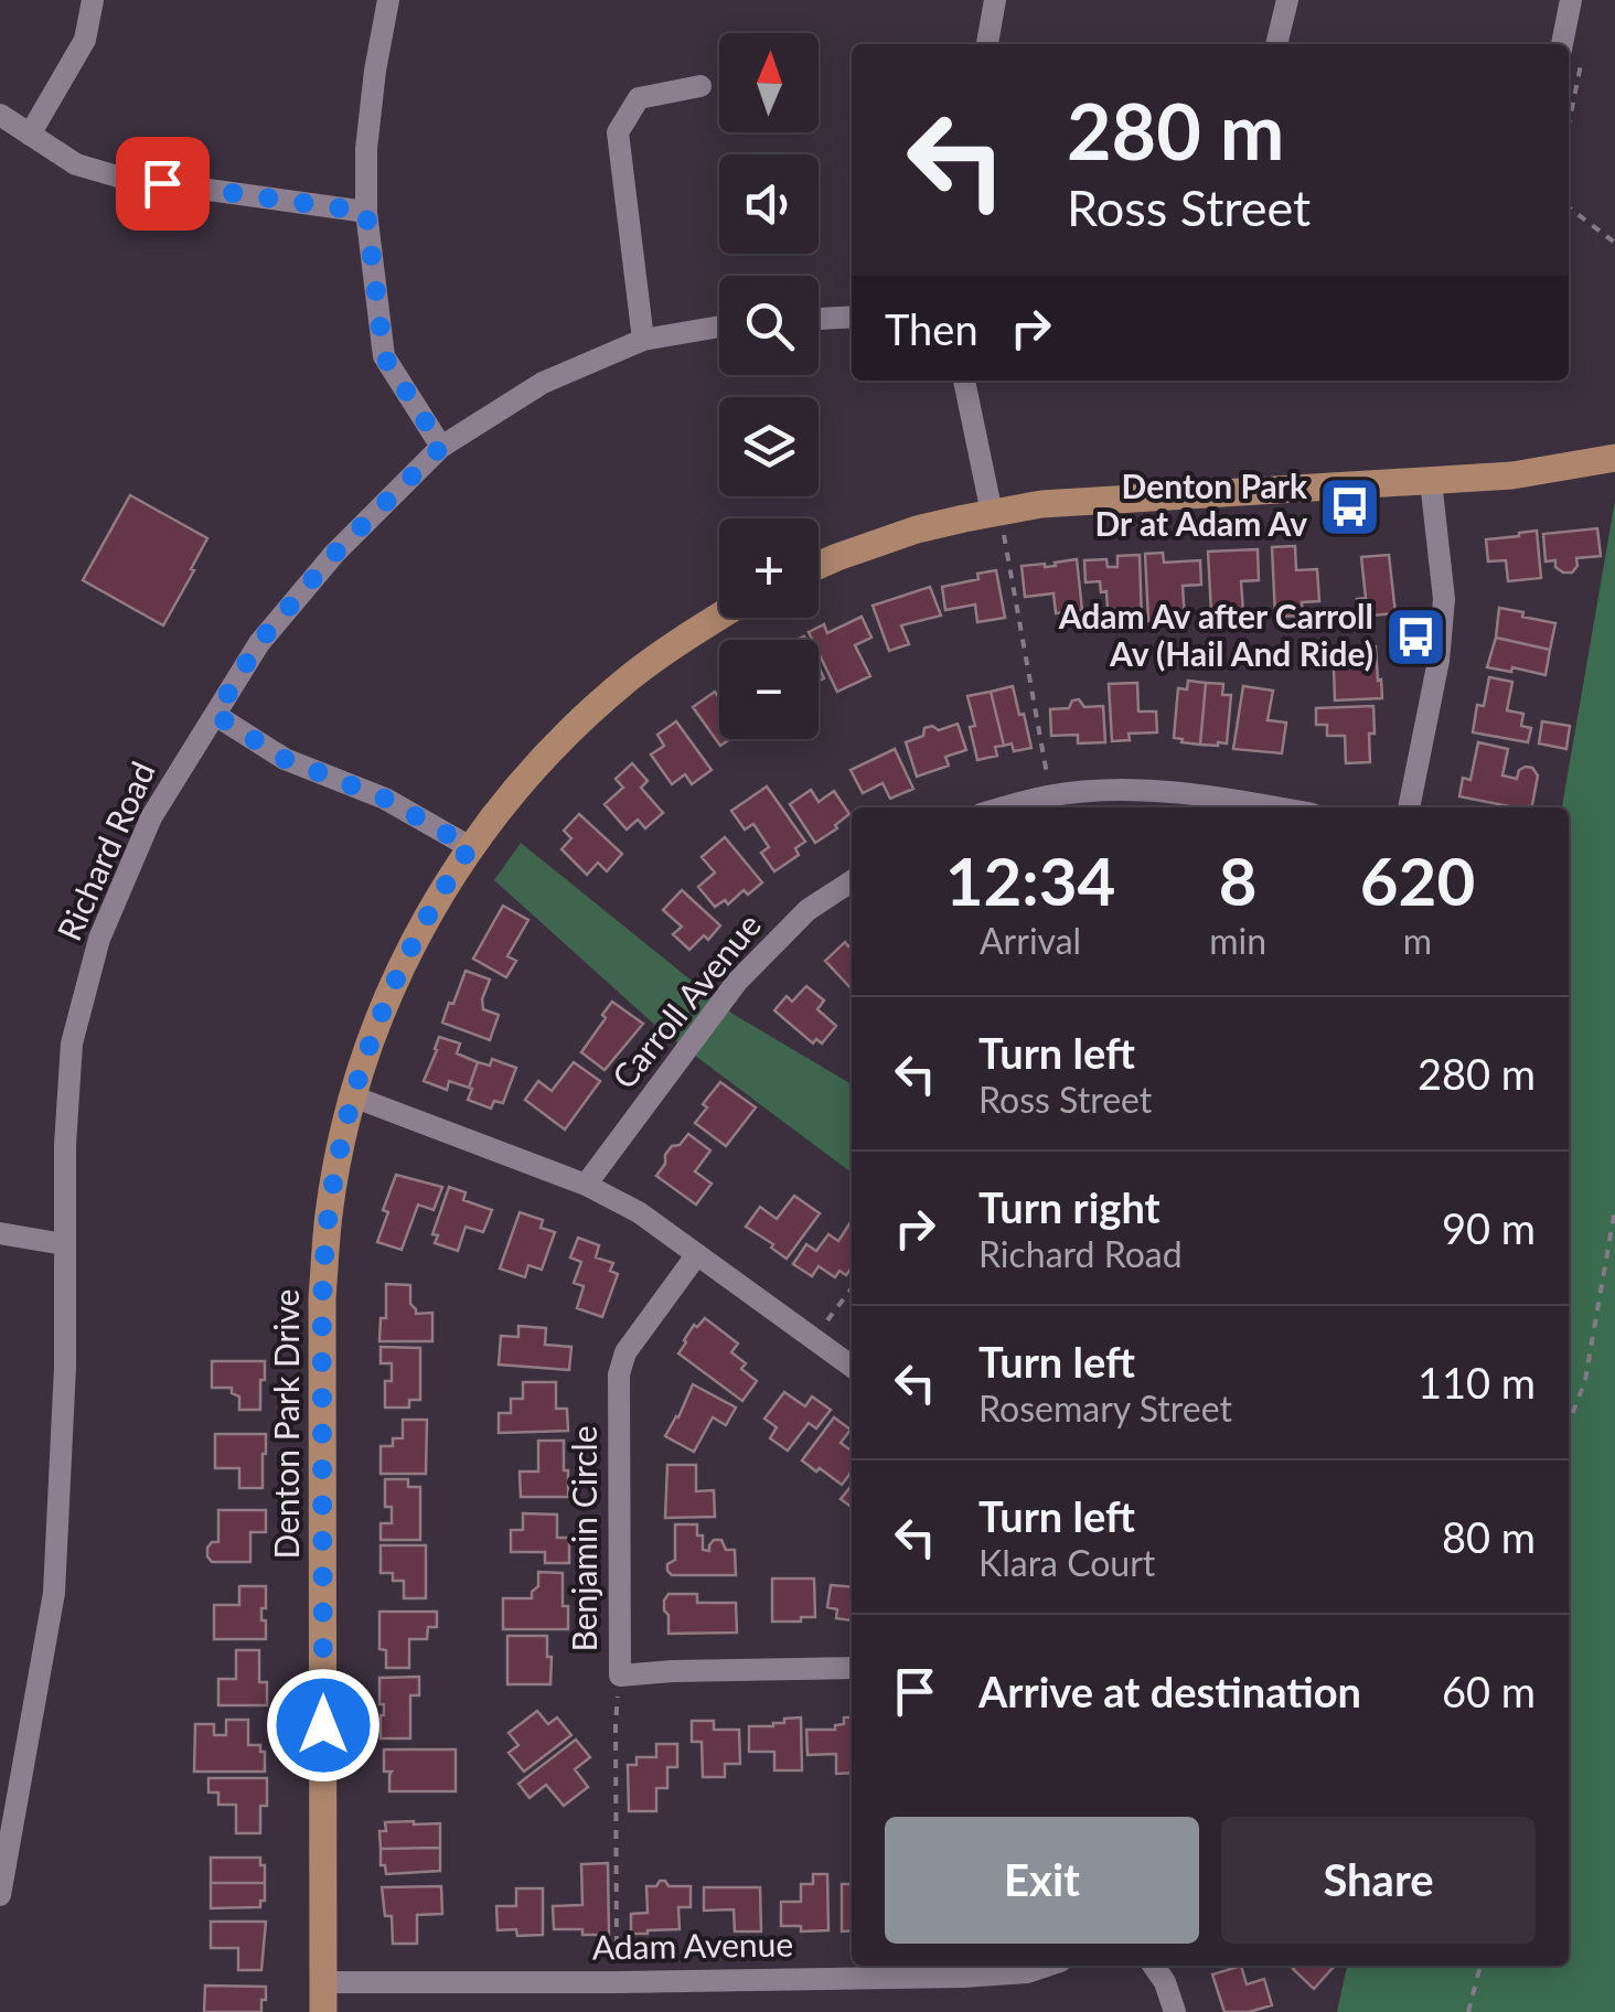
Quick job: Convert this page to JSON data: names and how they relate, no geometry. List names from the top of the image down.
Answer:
{
  "streets": {
    "main road": ["Denton Park Drive"],
    "street": [
      "Richard Road",
      "Carroll Avenue",
      "Benjamin Circle",
      "Adam Avenue"
    ]
  },
  "crossings": [
    ["Denton Park Drive", "Adam Avenue"]
  ],
  "places": {
    "bus stop": ["Denton Park Dr at Adam Av", "Adam Av after Carroll Av (Hail And Ride)"]
  },
  "north": "top",
  "page": {
    "map_buttons": ["+", "−"],
    "turn": ["280 m", "Ross Street"],
    "then": "Then",
    "eta": [
      "12:34",
      "Arrival",
      "8",
      "min",
      "620",
      "m"
    ],
    "list": [
      {
        "name": "Turn left",
        "note": "Ross Street",
        "value": "280 m"
      },
      {
        "name": "Turn right",
        "note": "Richard Road",
        "value": "90 m"
      },
      {
        "name": "Turn left",
        "note": "Rosemary Street",
        "value": "110 m"
      },
      {
        "name": "Turn left",
        "note": "Klara Court",
        "value": "80 m"
      },
      {
        "name": "Arrive at destination",
        "value": "60 m"
      }
    ],
    "buttons": ["Exit", "Share"]
  }
}
